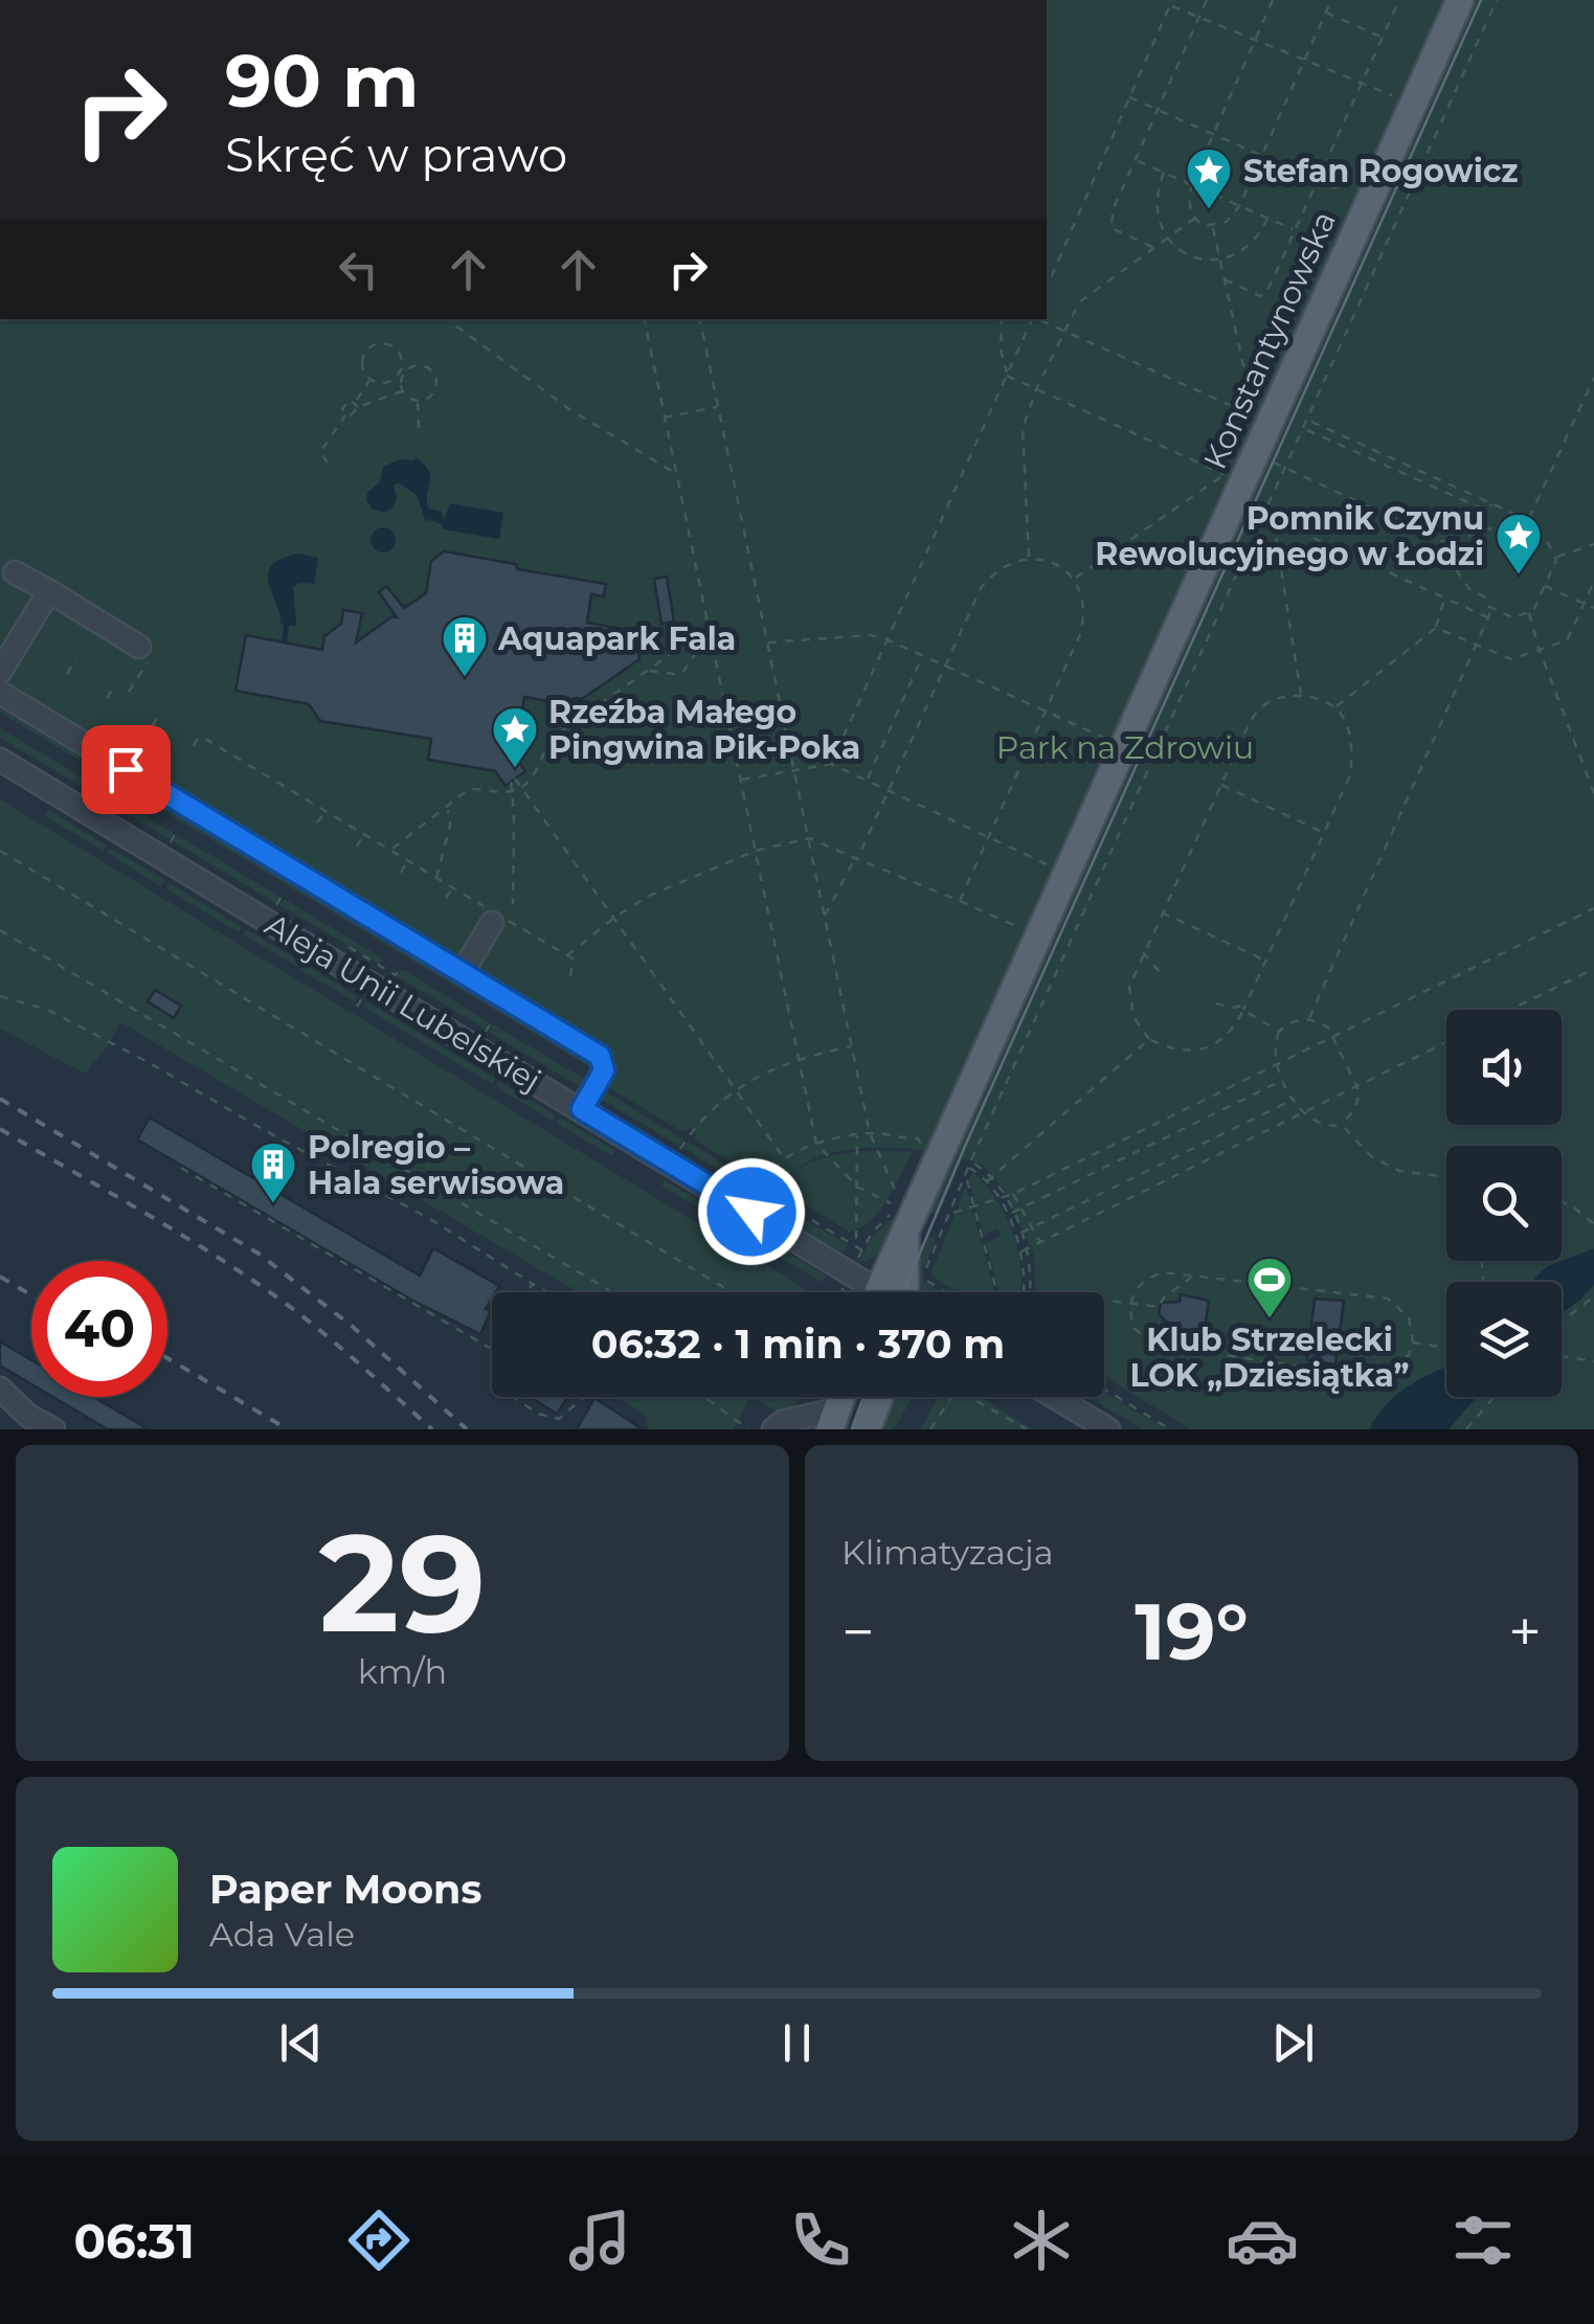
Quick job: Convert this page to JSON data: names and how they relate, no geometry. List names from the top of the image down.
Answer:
{
  "streets": {
    "main road": ["Konstantynowska"],
    "street": ["Aleja Unii Lubelskiej"]
  },
  "parks": ["Park na Zdrowiu"],
  "places": {
    "place": ["Stefan Rogowicz", "Pomnik Czynu Rewolucyjnego w Łodzi", "Rzeźba Małego Pingwina Pik-Poka"],
    "building": ["Aquapark Fala", "Polregio – Hala serwisowa"],
    "sports": ["Klub Strzelecki LOK „Dziesiątka”"]
  },
  "page": {
    "turn": ["90 m", "Skręć w prawo"],
    "limit": "40",
    "trip": "06:32 · 1 min · 370 m",
    "tile": [
      ["29", "km/h"],
      "Klimatyzacja"
    ],
    "heat": ["−", "19°", "+"],
    "song": ["Paper Moons", "Ada Vale"],
    "tabs": "06:31"
  }
}
